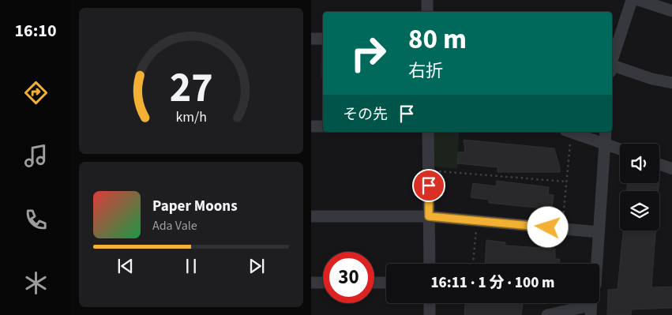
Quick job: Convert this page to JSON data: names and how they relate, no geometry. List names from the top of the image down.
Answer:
{
  "page": {
    "tabs": "16:10",
    "turn": ["80 m", "右折"],
    "then": "その先",
    "song": ["Paper Moons", "Ada Vale"],
    "limit": "30",
    "trip": "16:11 · 1 分 · 100 m",
    "gauge": ["27", "km/h"]
  }
}
